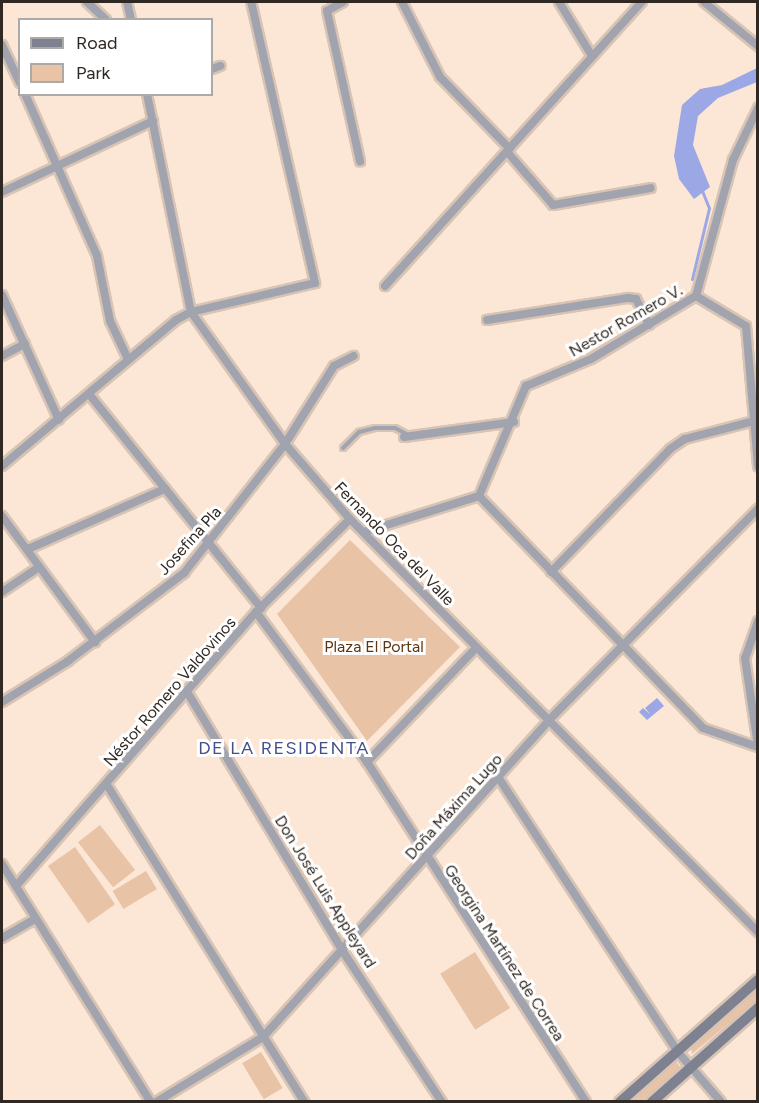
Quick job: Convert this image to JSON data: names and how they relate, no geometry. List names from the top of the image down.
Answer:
{
  "streets": {
    "street": [
      "Nestor Romero V.",
      "Josefina Pla",
      "Fernando Oca del Valle",
      "Néstor Romero Valdovinos",
      "Doña Máxima Lugo",
      "Don José Luis Appleyard",
      "Georgina Martínez de Correa"
    ]
  },
  "crossings": [
    ["Josefina Pla", "Fernando Oca del Valle"],
    ["Josefina Pla", "Georgina Martínez de Correa"],
    ["Fernando Oca del Valle", "Néstor Romero Valdovinos"],
    ["Fernando Oca del Valle", "Doña Máxima Lugo"],
    ["Néstor Romero Valdovinos", "Don José Luis Appleyard"],
    ["Néstor Romero Valdovinos", "Georgina Martínez de Correa"],
    ["Doña Máxima Lugo", "Don José Luis Appleyard"],
    ["Doña Máxima Lugo", "Georgina Martínez de Correa"]
  ],
  "districts": ["DE LA RESIDENTA"],
  "parks": ["Plaza El Portal"],
  "legend": ["Road", "Park"]
}
